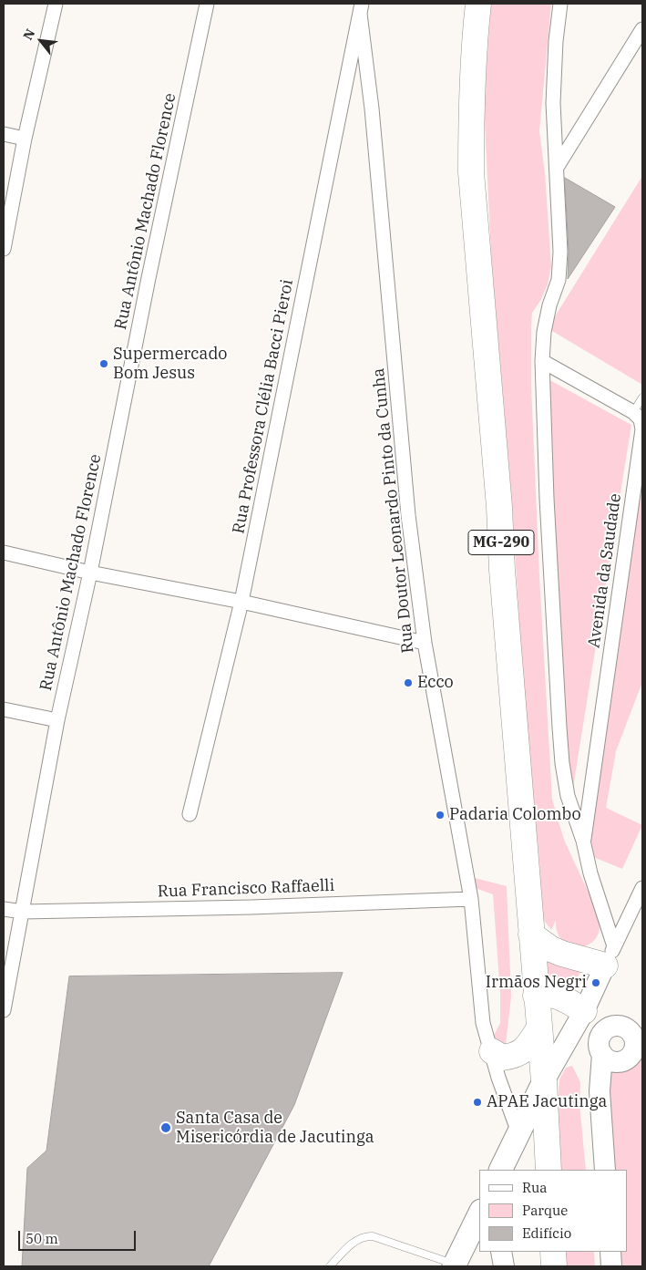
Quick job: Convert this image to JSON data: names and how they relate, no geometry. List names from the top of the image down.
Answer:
{
  "streets": {
    "highway": ["MG-290"],
    "street": [
      "Rua Antônio Machado Florence",
      "Rua Professora Clélia Bacci Pieroi",
      "Rua Doutor Leonardo Pinto da Cunha",
      "Avenida da Saudade",
      "Rua Francisco Raffaelli"
    ]
  },
  "crossings": [
    ["Rua Antônio Machado Florence", "Rua Francisco Raffaelli"],
    ["Rua Professora Clélia Bacci Pieroi", "Rua Doutor Leonardo Pinto da Cunha"],
    ["Rua Doutor Leonardo Pinto da Cunha", "Rua Francisco Raffaelli"]
  ],
  "places": [
    "Supermercado Bom Jesus",
    "Ecco",
    "Padaria Colombo",
    "Irmãos Negri",
    "APAE Jacutinga",
    "Santa Casa de Misericórdia de Jacutinga"
  ],
  "legend": ["Rua", "Parque", "Edifício"],
  "scale_bar": "50 m",
  "north": "top left"
}
